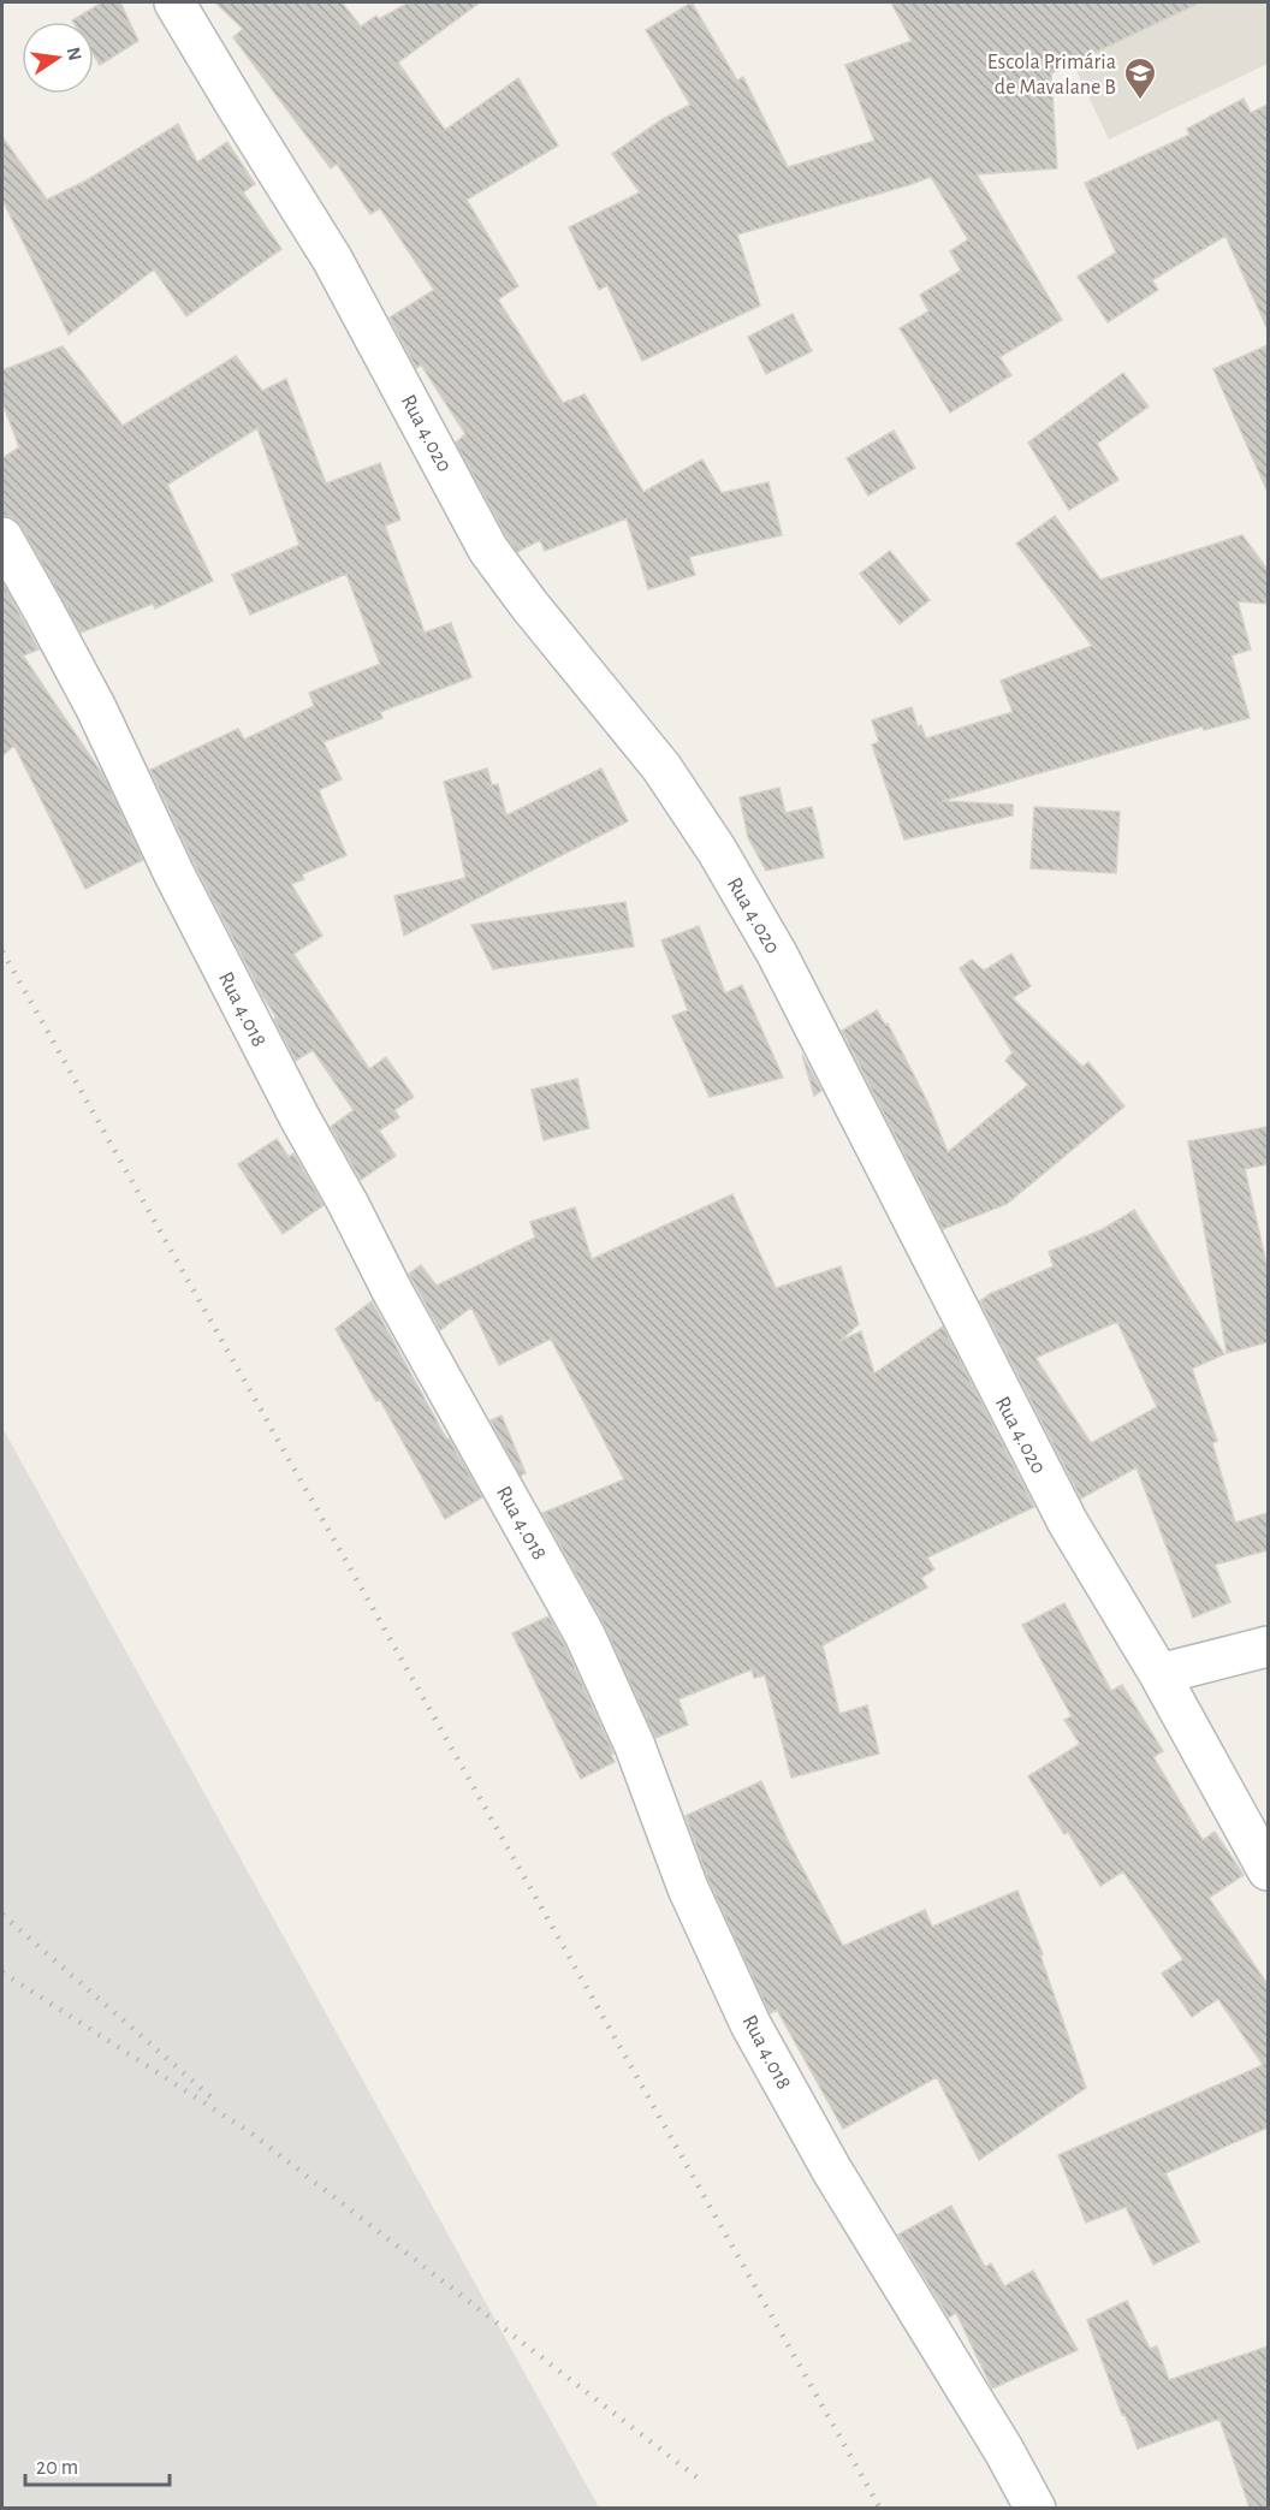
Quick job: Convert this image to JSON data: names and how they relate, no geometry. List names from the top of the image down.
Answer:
{
  "streets": {
    "street": ["Rua 4.020", "Rua 4.018"]
  },
  "places": {
    "school or university": ["Escola Primária de Mavalane B"]
  },
  "scale_bar": "20 m",
  "north": "right"
}
